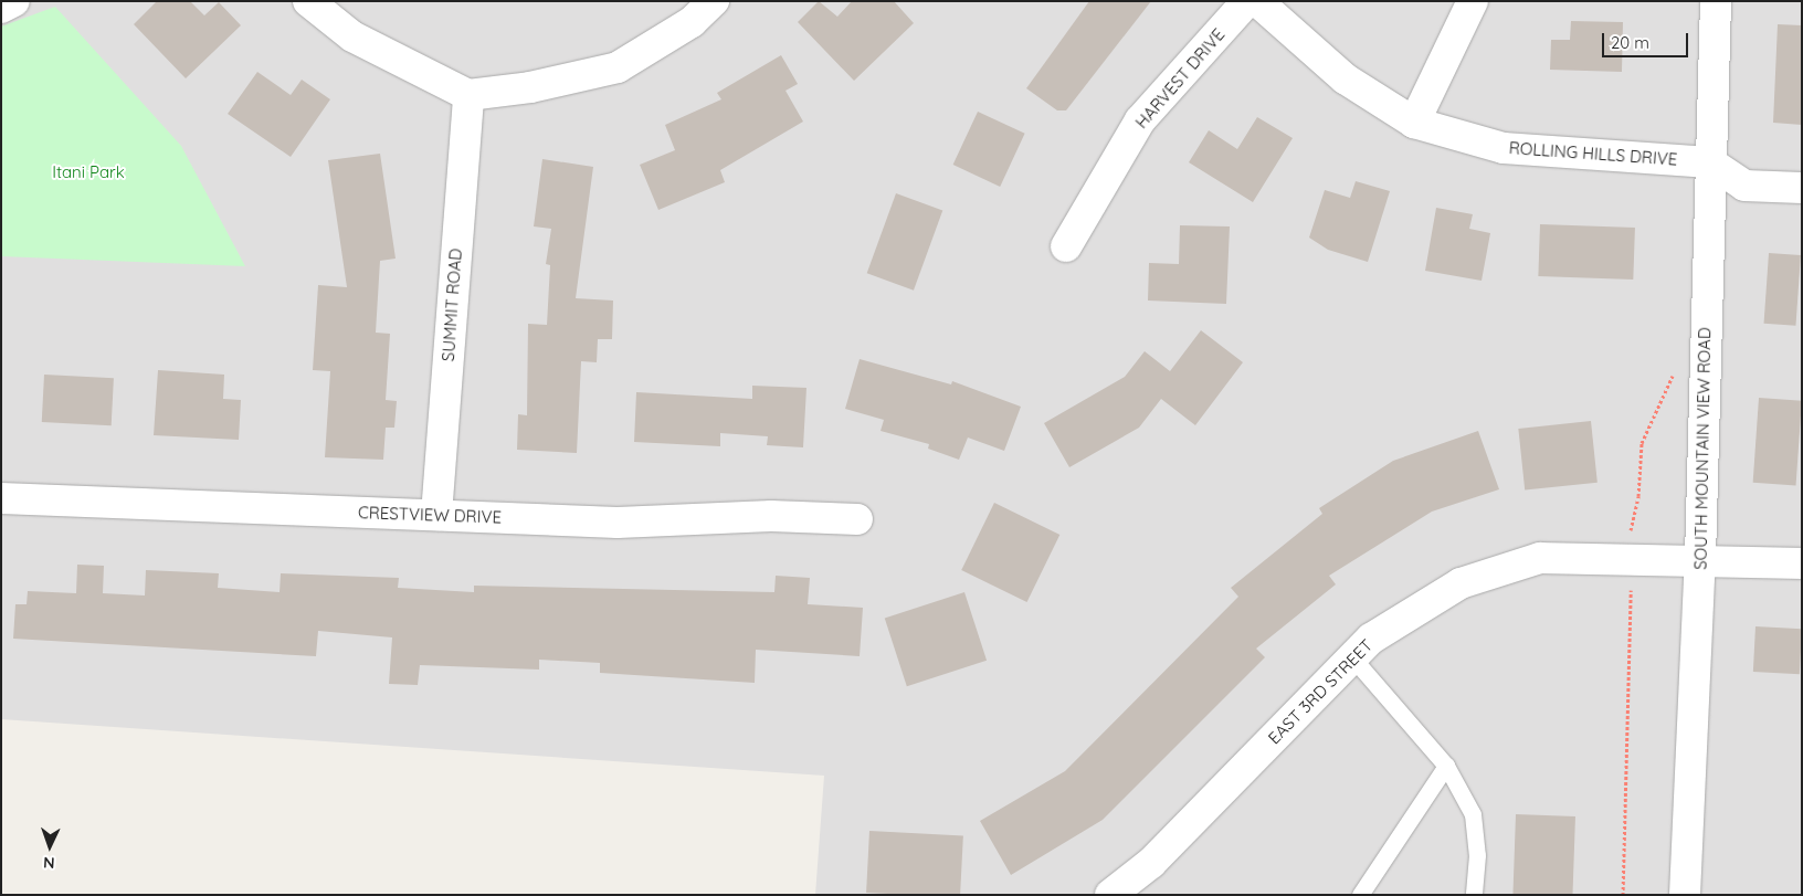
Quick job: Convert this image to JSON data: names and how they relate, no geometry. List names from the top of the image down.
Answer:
{
  "streets": {
    "street": [
      "HARVEST DRIVE",
      "ROLLING HILLS DRIVE",
      "SUMMIT ROAD",
      "SOUTH MOUNTAIN VIEW ROAD",
      "CRESTVIEW DRIVE",
      "EAST 3RD STREET"
    ]
  },
  "crossings": [
    ["ROLLING HILLS DRIVE", "SOUTH MOUNTAIN VIEW ROAD"],
    ["SUMMIT ROAD", "CRESTVIEW DRIVE"],
    ["SOUTH MOUNTAIN VIEW ROAD", "EAST 3RD STREET"]
  ],
  "parks": ["Itani Park"],
  "scale_bar": "20 m",
  "north": "bottom"
}
